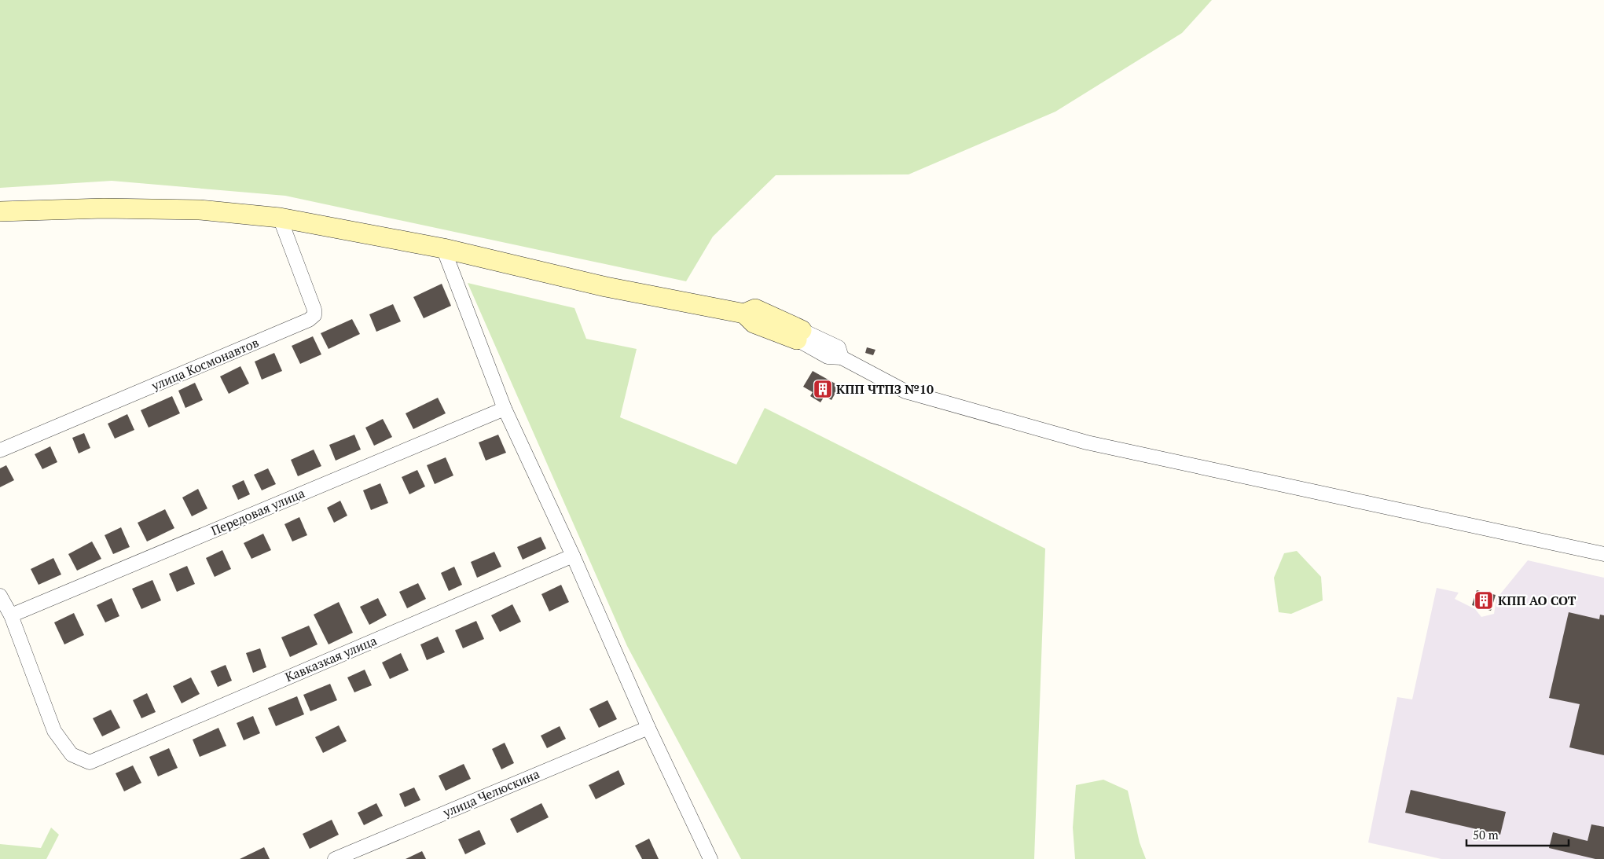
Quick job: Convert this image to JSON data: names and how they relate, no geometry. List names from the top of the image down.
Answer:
{
  "streets": {
    "street": [
      "улица Космонавтов",
      "Передовая улица",
      "Кавказкая улица",
      "улица Челюскина"
    ]
  },
  "crossings": [
    ["Передовая улица", "Кавказкая улица"]
  ],
  "places": {
    "building": ["КПП ЧТПЗ №10", "КПП АО СОТ"]
  },
  "scale_bar": "50 m"
}
